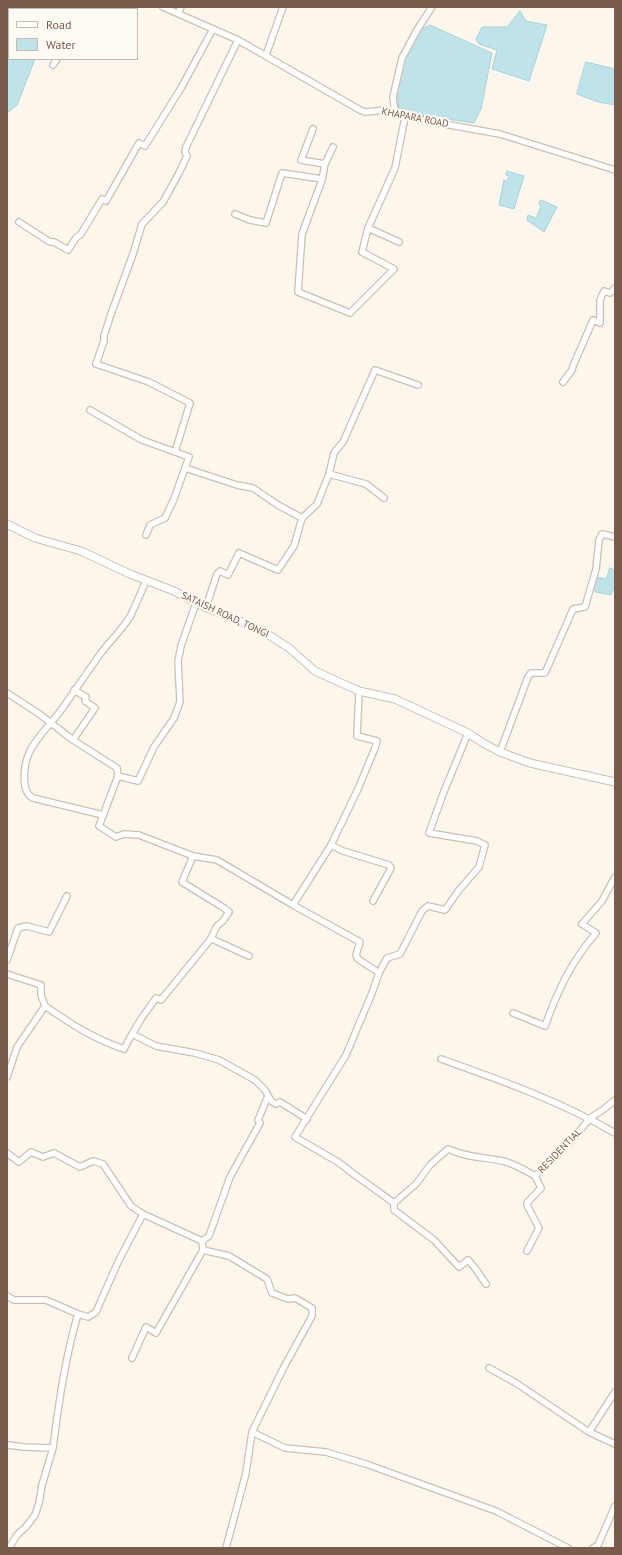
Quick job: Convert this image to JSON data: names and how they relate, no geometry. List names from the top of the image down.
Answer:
{
  "streets": {
    "street": ["KHAPARA ROAD", "SATAISH ROAD, TONGI", "RESIDENTIAL"]
  },
  "legend": ["Road", "Water"]
}
